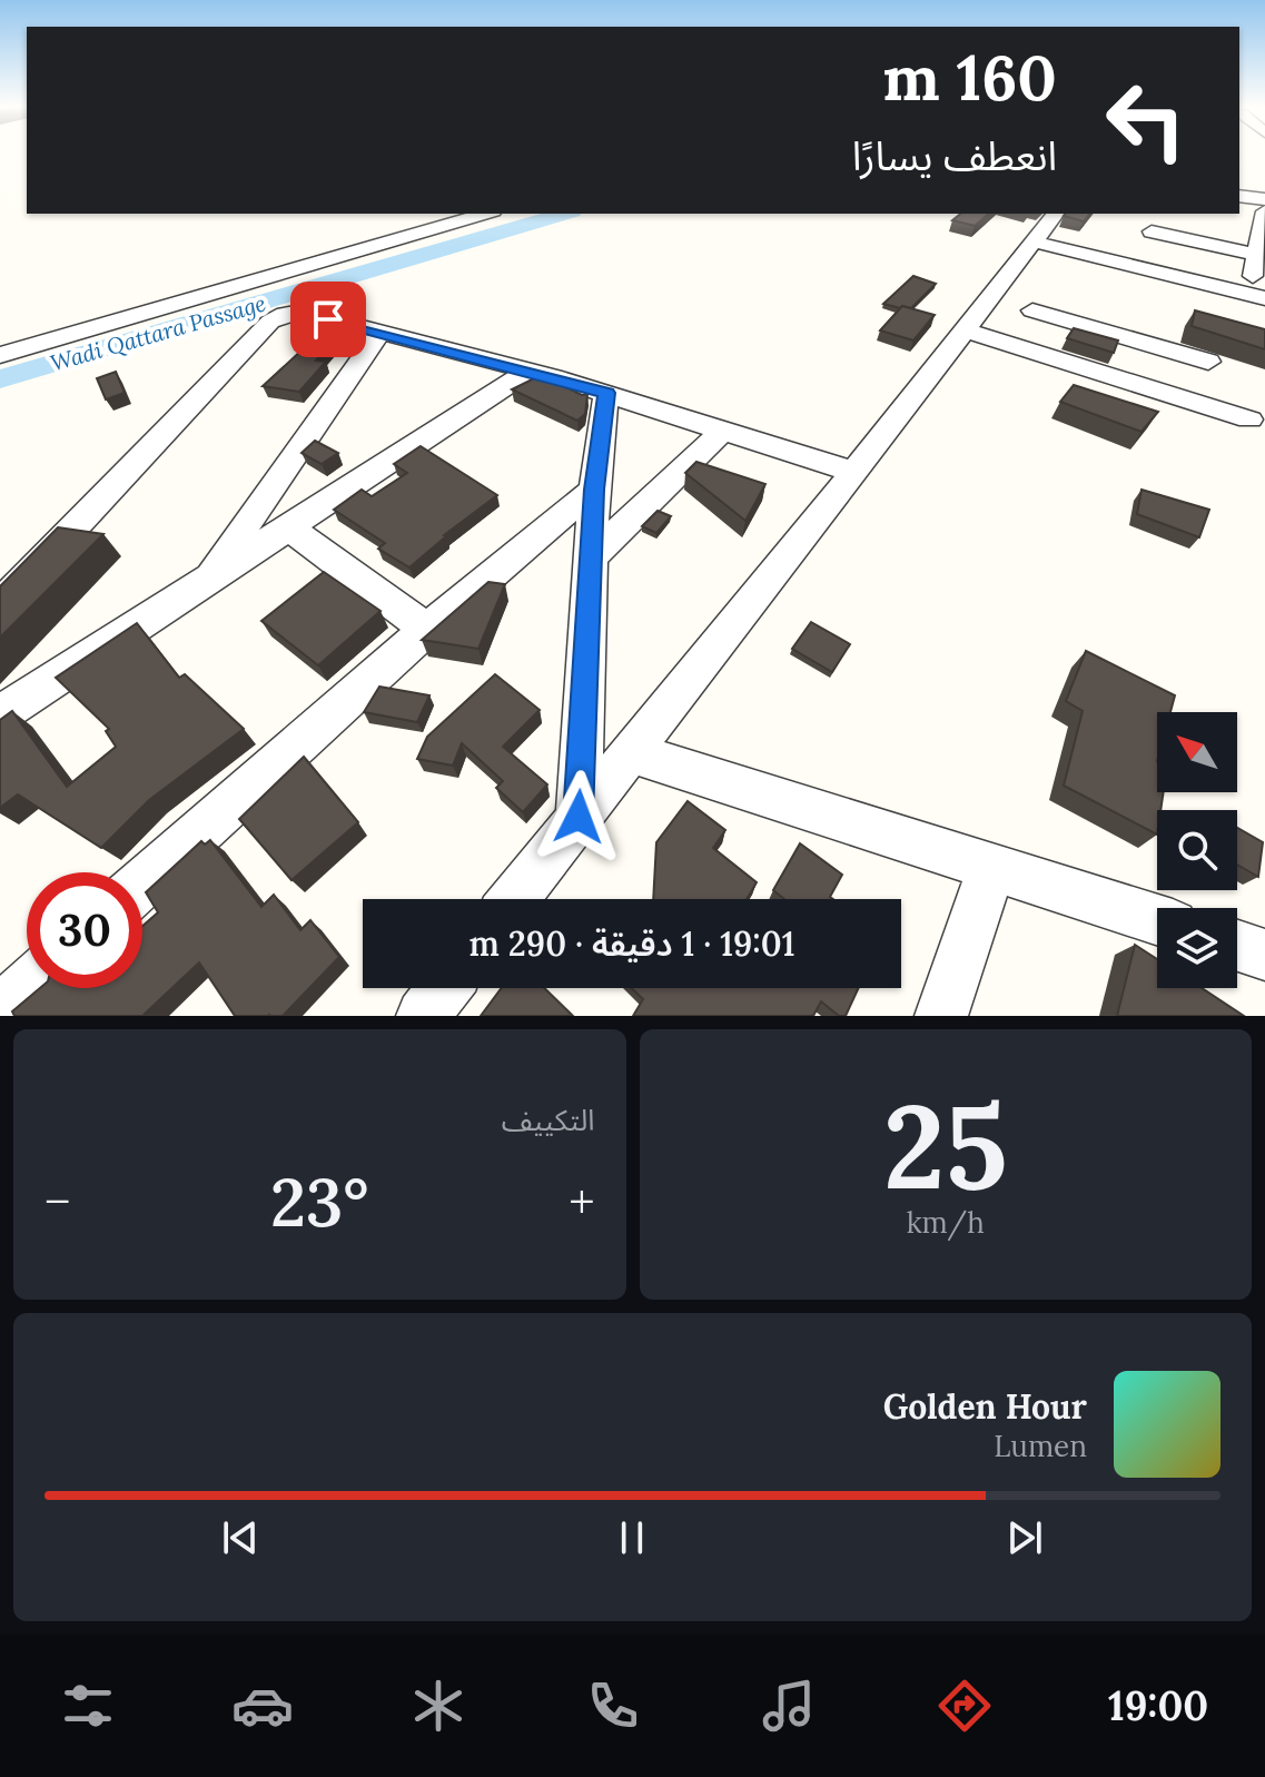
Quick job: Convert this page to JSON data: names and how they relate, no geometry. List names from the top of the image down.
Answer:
{
  "water": ["Wadi Qattara Passage"],
  "north": "top left",
  "page": {
    "turn": ["160 m", "انعطف يسارًا"],
    "limit": "30",
    "trip": "19:01 · 1 دقيقة · 290 m",
    "tile": [
      ["25", "km/h"],
      "التكييف"
    ],
    "heat": ["−", "23°", "+"],
    "song": ["Golden Hour", "Lumen"],
    "tabs": "19:00"
  }
}
